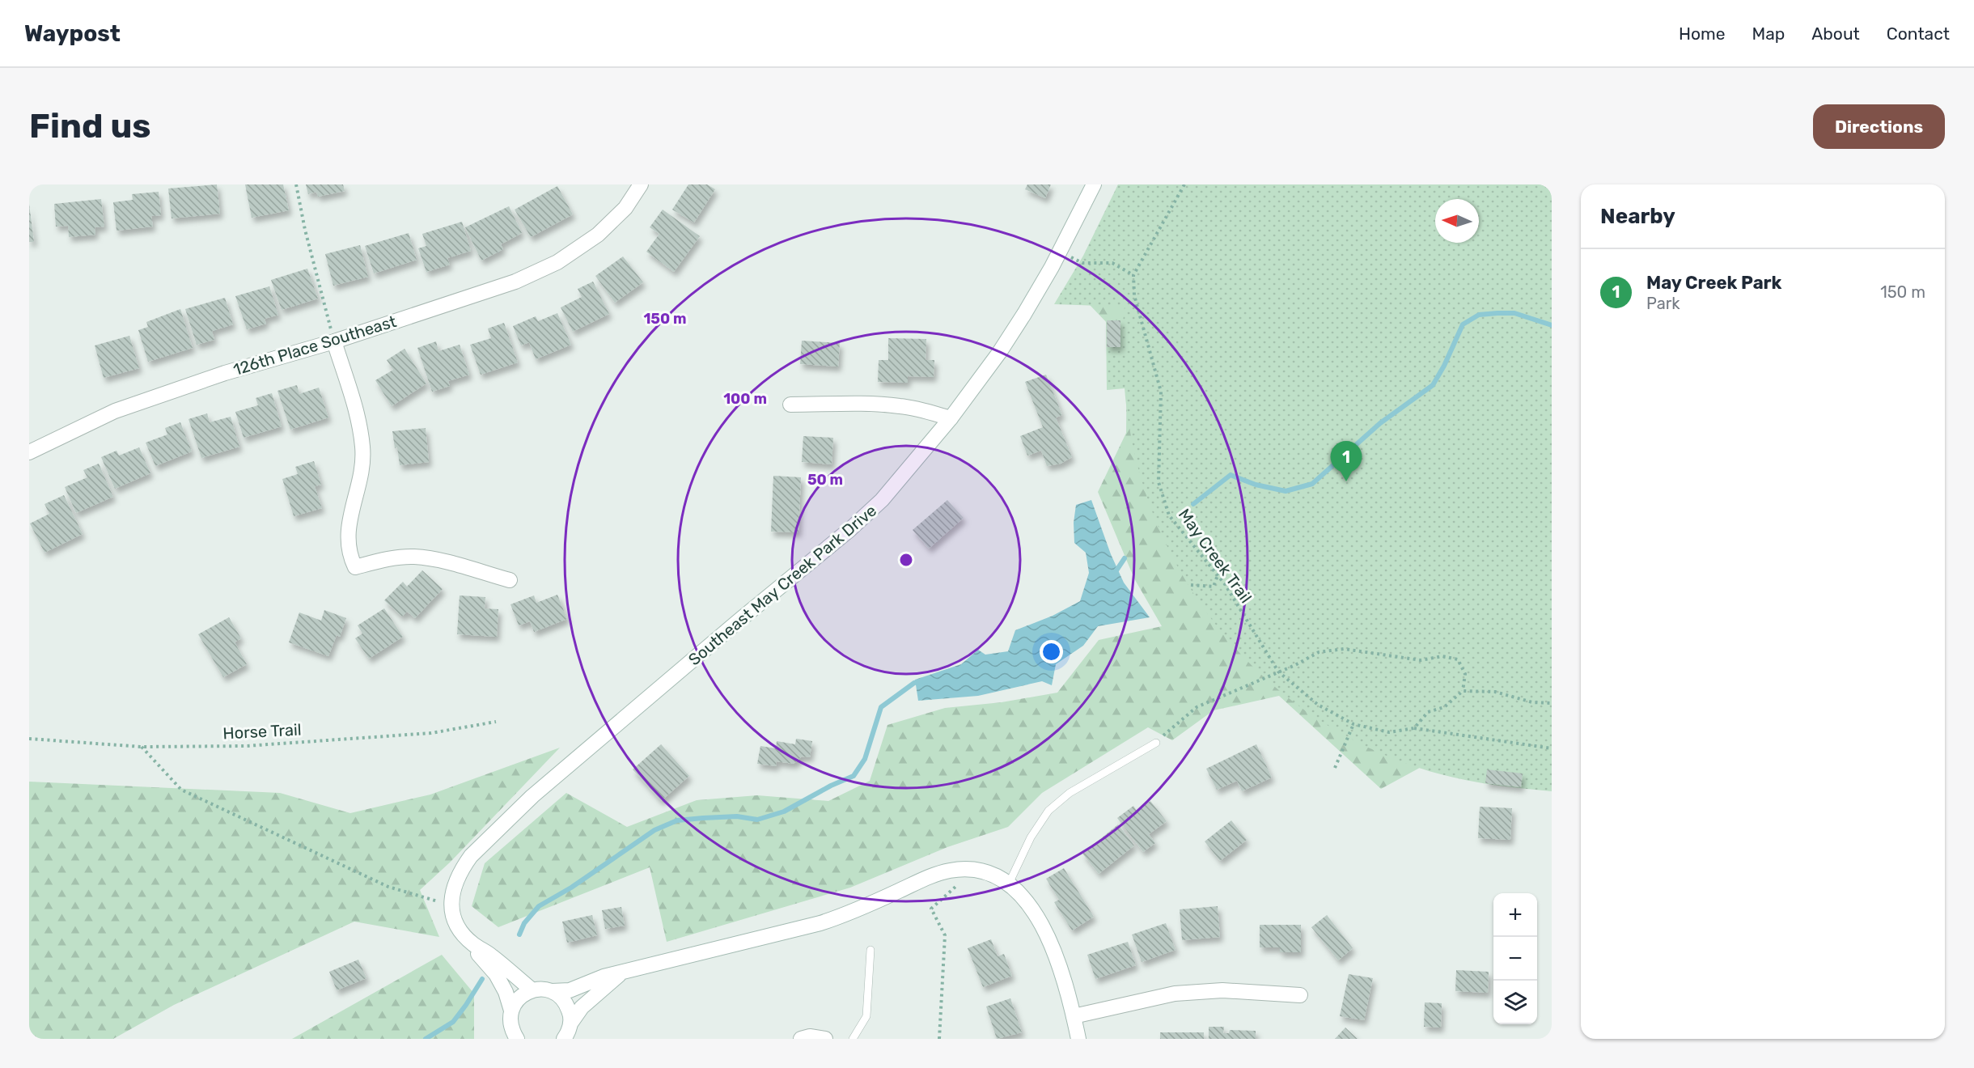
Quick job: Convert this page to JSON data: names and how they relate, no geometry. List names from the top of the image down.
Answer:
{
  "streets": {
    "street": ["126th Place Southeast", "Southeast May Creek Park Drive"],
    "path": ["May Creek Trail", "Horse Trail"]
  },
  "north": "left",
  "page": {
    "header": "Waypost",
    "nav": [
      "Home",
      "Map",
      "About",
      "Contact"
    ],
    "buttons": "Directions",
    "title": "Find us",
    "heading": "Nearby",
    "list": [
      {
        "mark": "1",
        "name": "May Creek Park",
        "note": "Park",
        "value": "150 m"
      }
    ],
    "pins": "1",
    "map_buttons": ["+", "−"]
  },
  "rings": ["150 m", "100 m", "50 m"]
}
